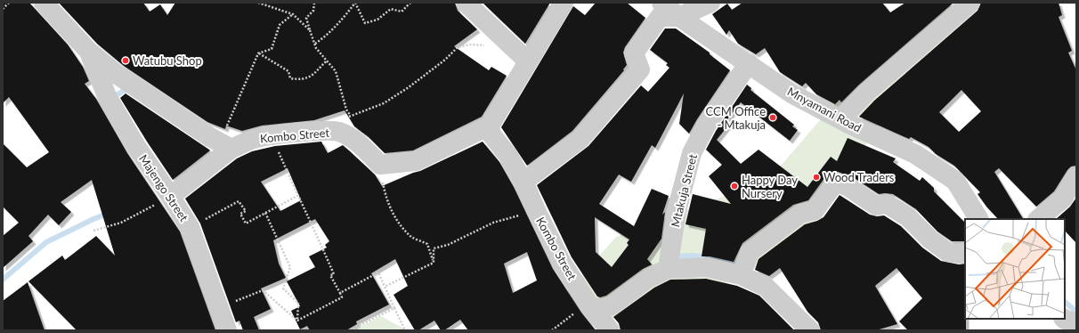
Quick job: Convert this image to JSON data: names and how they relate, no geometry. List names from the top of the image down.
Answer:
{
  "streets": {
    "street": [
      "Mnyamani Road",
      "Kombo Street",
      "Majengo Street",
      "Mtakuja Street"
    ]
  },
  "crossings": [
    ["Mnyamani Road", "Mtakuja Street"],
    ["Kombo Street", "Majengo Street"]
  ],
  "places": [
    "Watubu Shop",
    "CCM Office - Mtakuja",
    "Wood Traders",
    "Happy Day Nursery"
  ]
}
